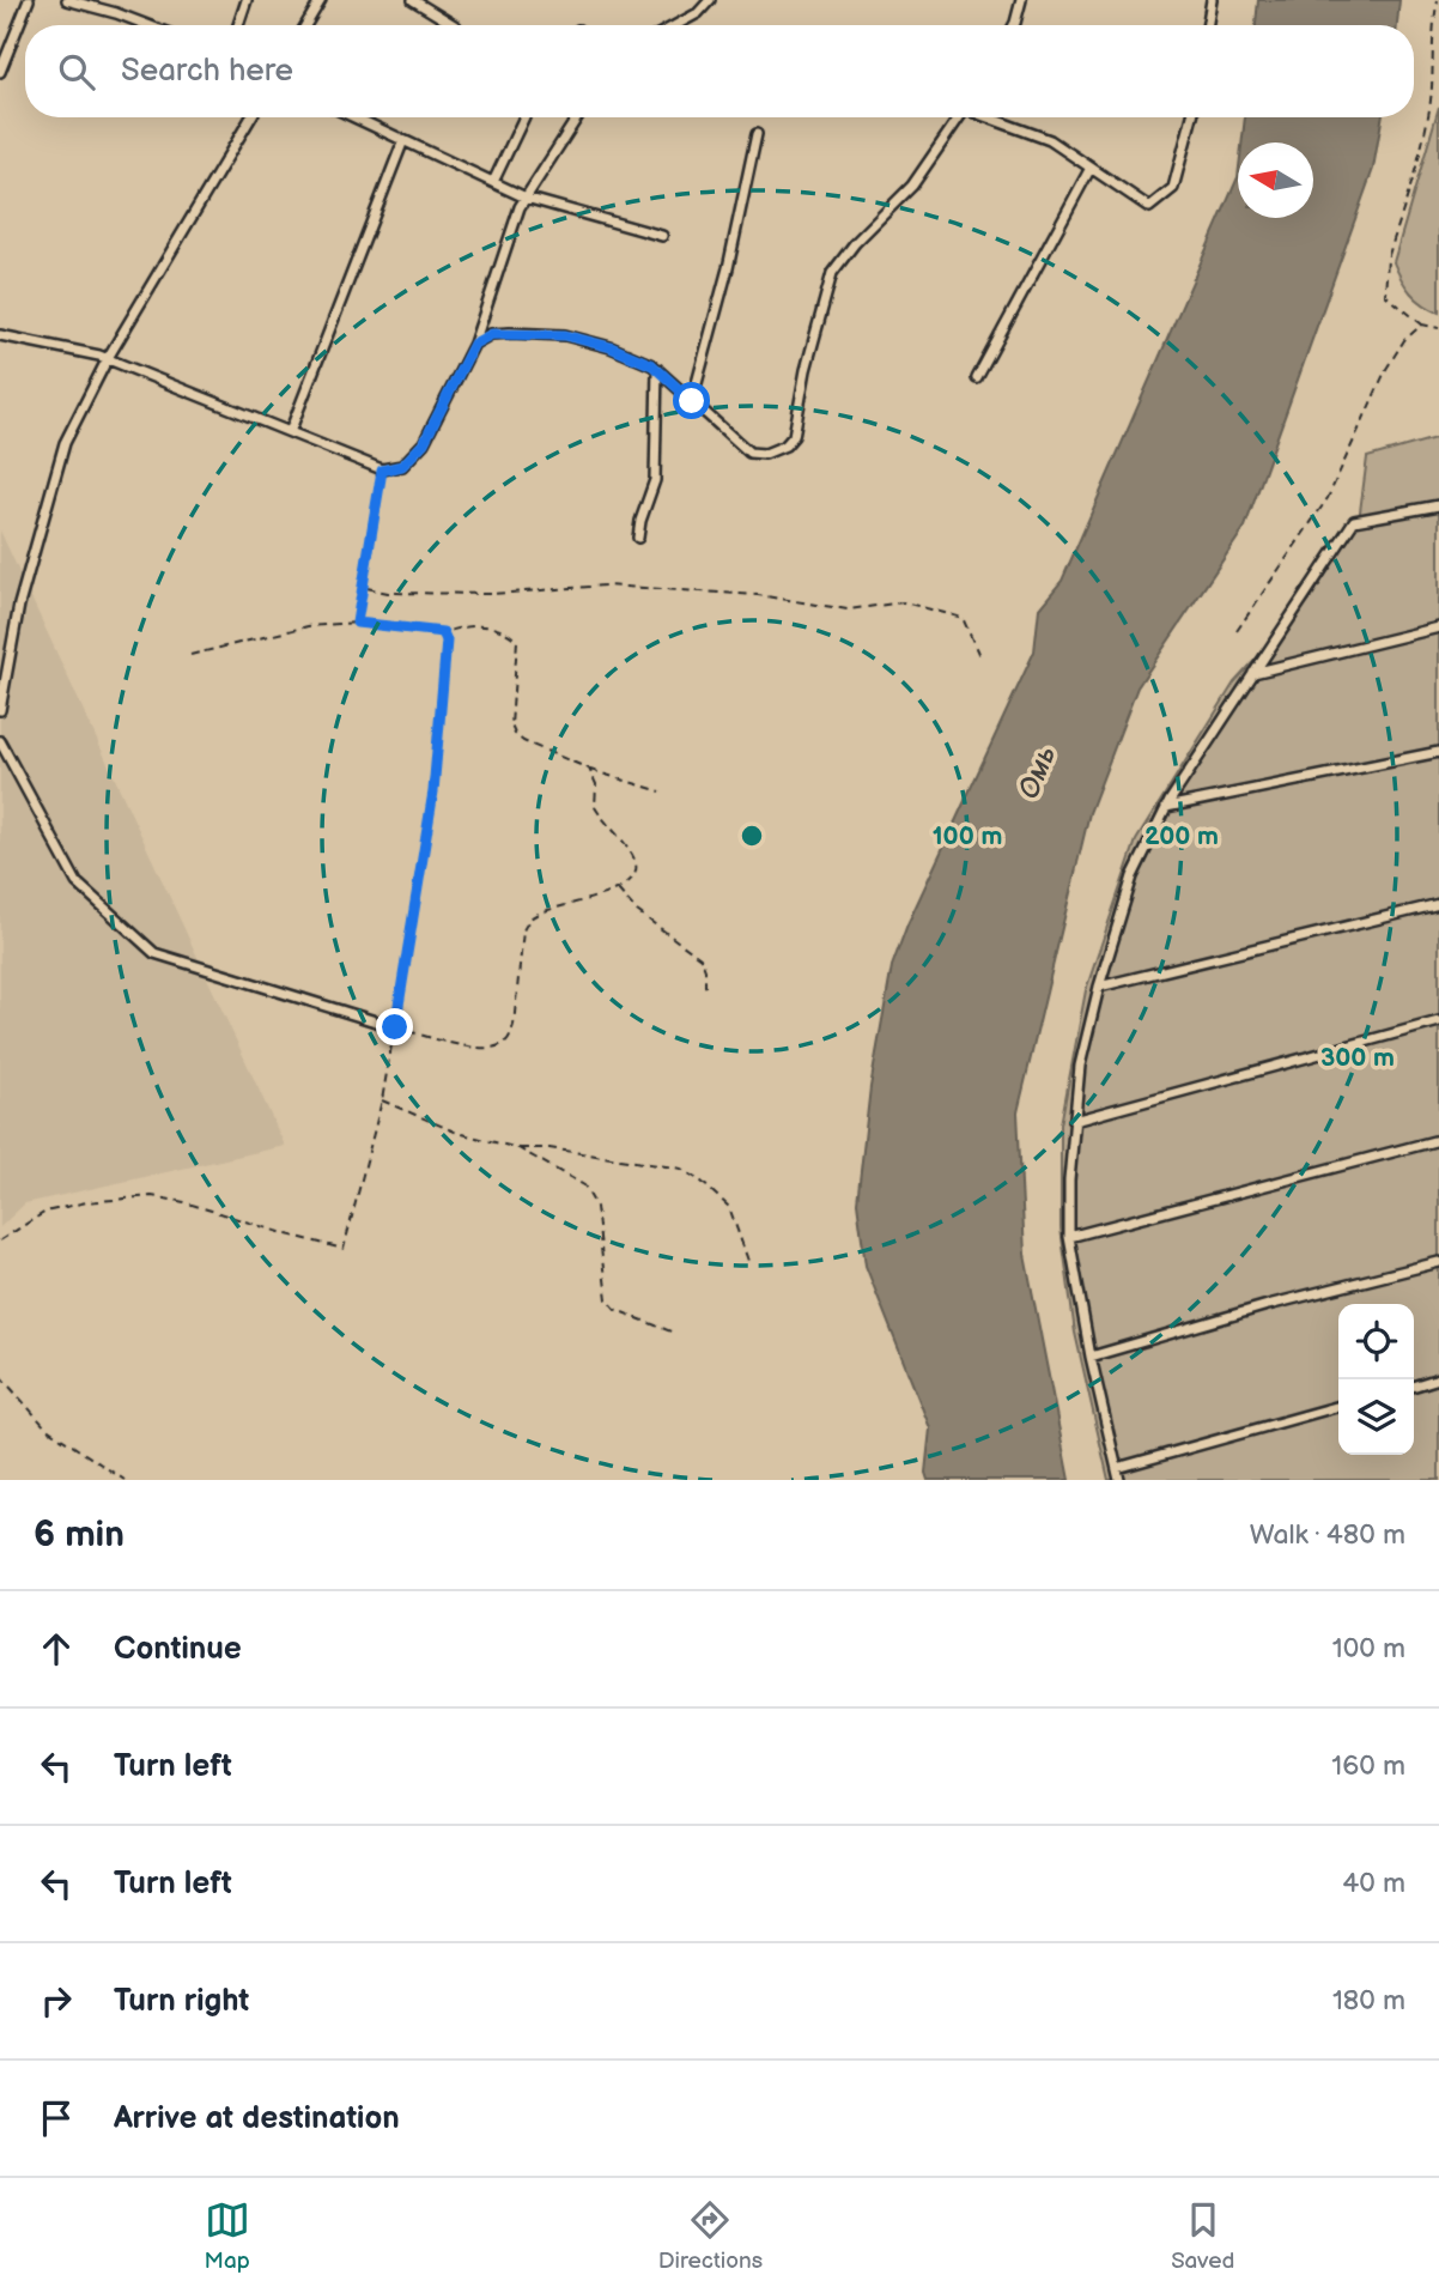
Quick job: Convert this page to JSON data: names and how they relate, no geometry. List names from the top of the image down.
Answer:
{
  "water": ["Омь"],
  "north": "left",
  "page": {
    "search": "Search here",
    "heading": ["6 min", "Walk · 480 m"],
    "list": [
      ["Continue", "100 m"],
      ["Turn left", "160 m"],
      ["Turn left", "40 m"],
      ["Turn right", "180 m"],
      "Arrive at destination"
    ],
    "nav": ["Map", "Directions", "Saved"]
  },
  "rings": ["100 m", "200 m", "300 m"]
}
